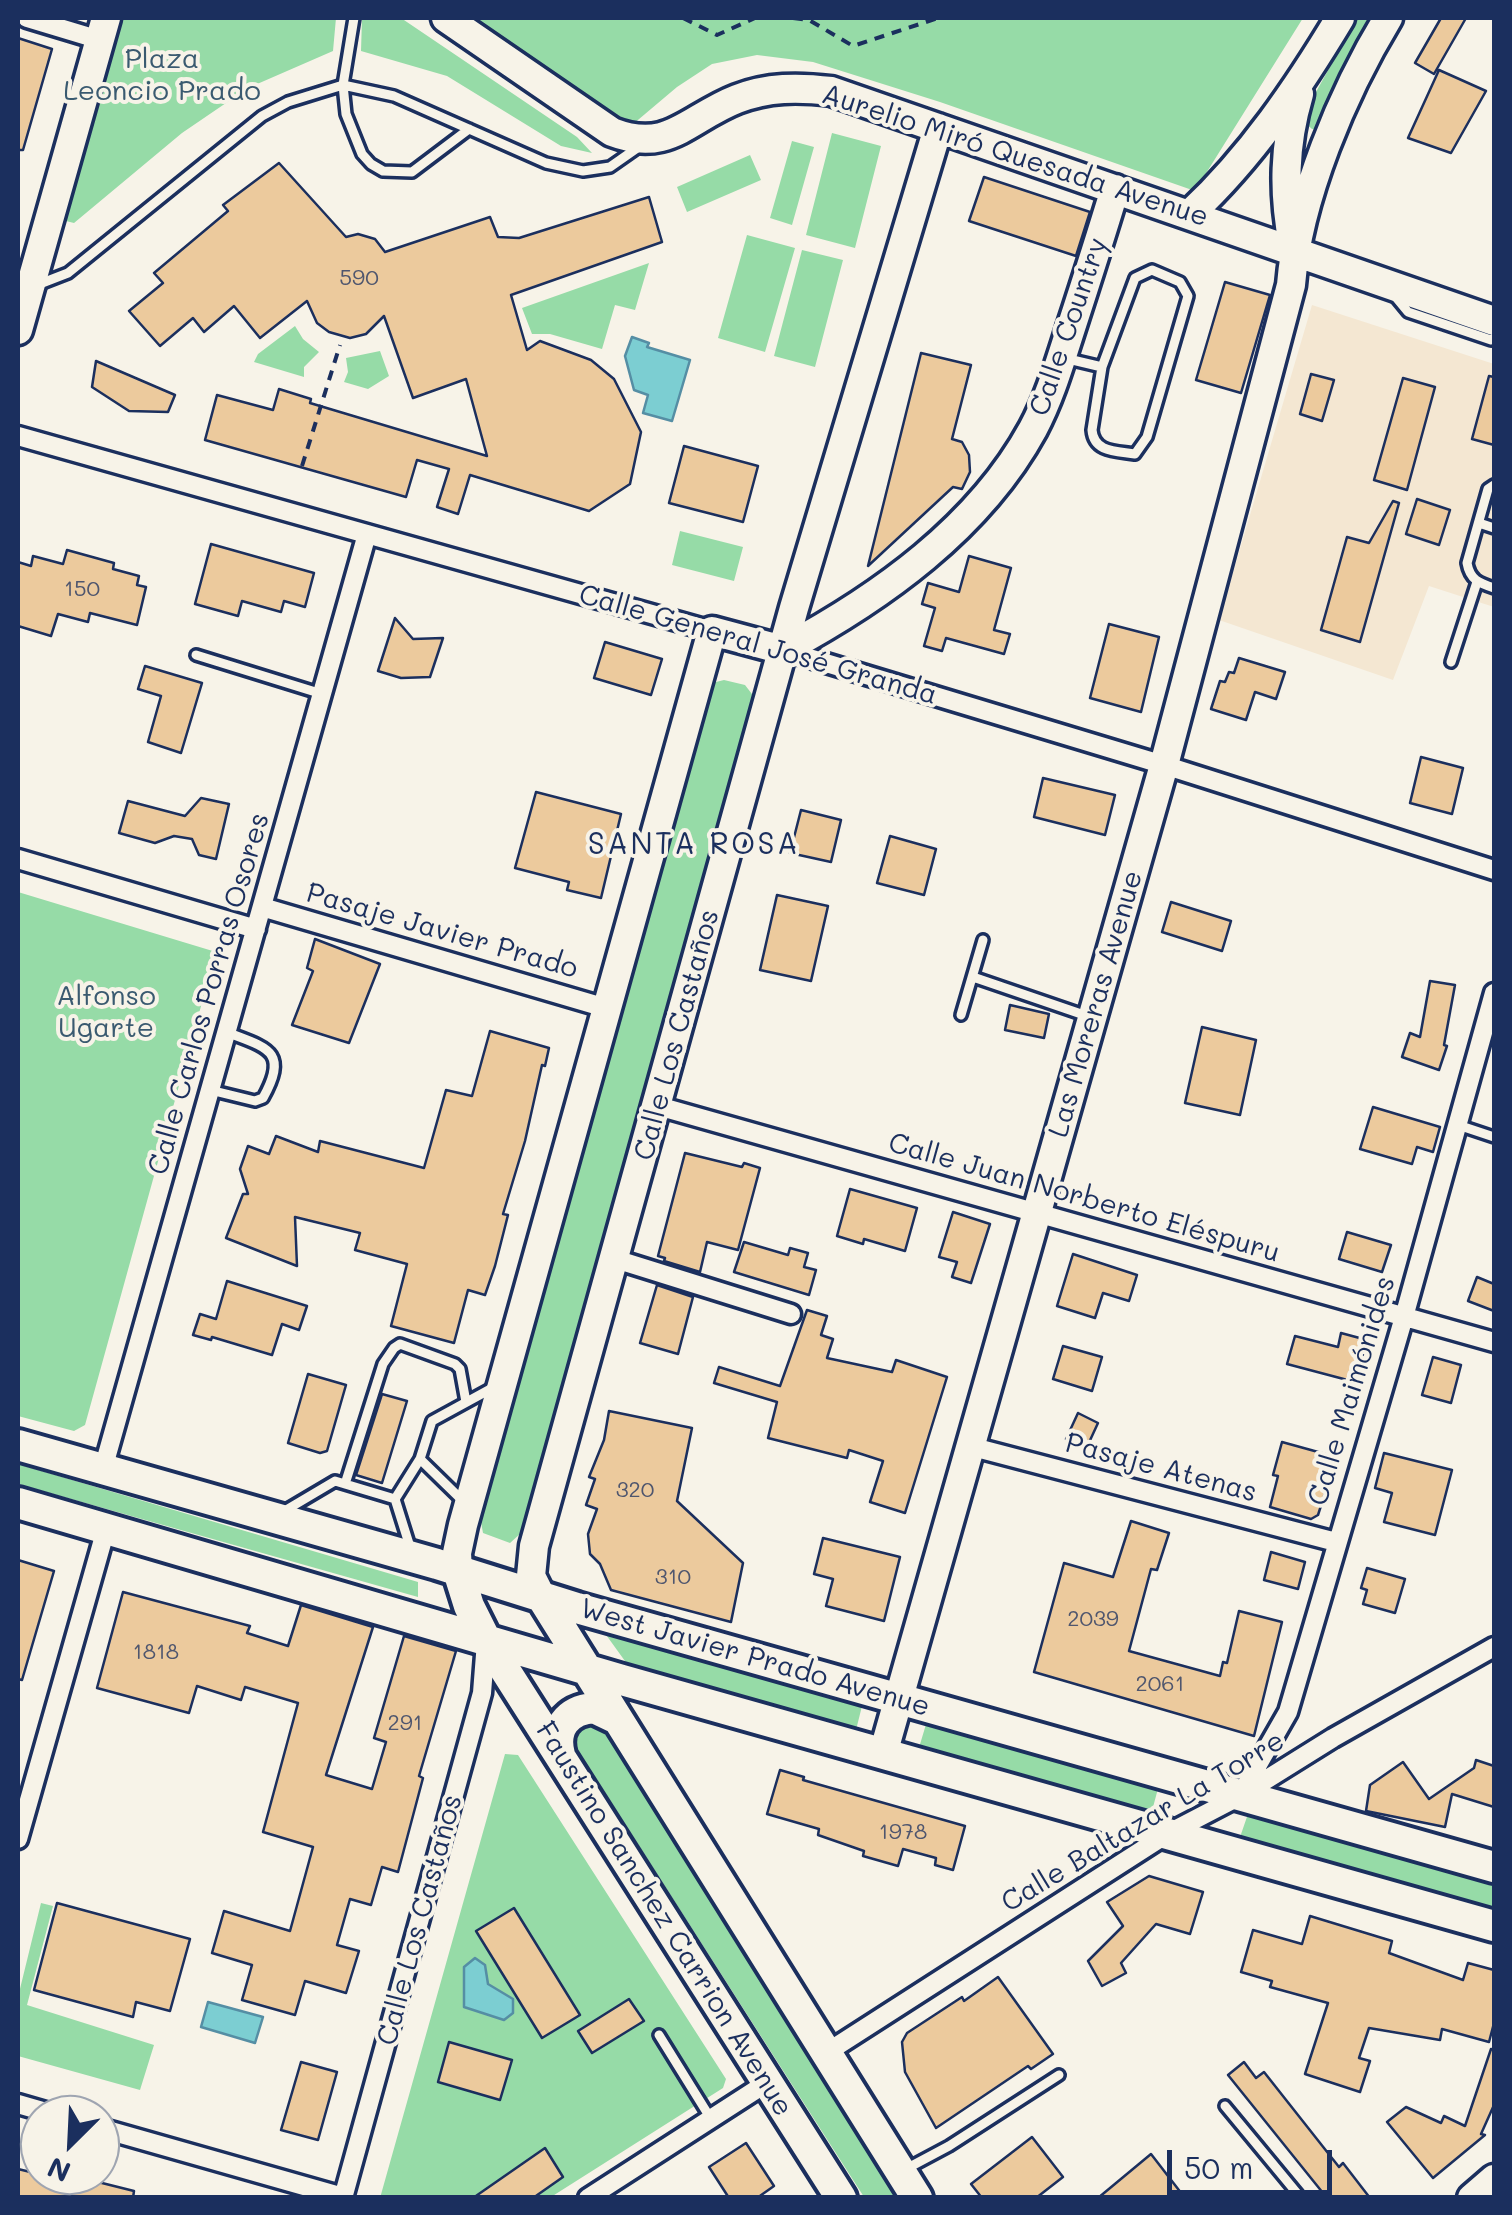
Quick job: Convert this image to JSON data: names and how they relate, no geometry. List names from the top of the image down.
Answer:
{
  "streets": {
    "main road": ["West Javier Prado Avenue", "Faustino Sanchez Carrion Avenue"],
    "street": [
      "Aurelio Miró Quesada Avenue",
      "Calle Country",
      "Calle General José Granda",
      "Pasaje Javier Prado",
      "Calle Carlos Porras Osores",
      "Las Moreras Avenue",
      "Calle Los Castaños",
      "Calle Juan Norberto Eléspuru",
      "Calle Maimónides",
      "Pasaje Atenas",
      "Calle Baltazar La Torre"
    ]
  },
  "crossings": [
    ["Aurelio Miró Quesada Avenue", "Calle Country"],
    ["Aurelio Miró Quesada Avenue", "Las Moreras Avenue"],
    ["Aurelio Miró Quesada Avenue", "Calle Los Castaños"],
    ["Calle Country", "Calle General José Granda"],
    ["Calle Country", "Calle Los Castaños"],
    ["Calle General José Granda", "Calle Carlos Porras Osores"],
    ["Calle General José Granda", "Las Moreras Avenue"],
    ["Calle General José Granda", "Calle Los Castaños"],
    ["Pasaje Javier Prado", "Calle Carlos Porras Osores"],
    ["Calle Carlos Porras Osores", "West Javier Prado Avenue"],
    ["Las Moreras Avenue", "Calle Juan Norberto Eléspuru"],
    ["Las Moreras Avenue", "Pasaje Atenas"],
    ["Las Moreras Avenue", "West Javier Prado Avenue"],
    ["Calle Los Castaños", "Calle Juan Norberto Eléspuru"],
    ["Calle Los Castaños", "West Javier Prado Avenue"],
    ["Calle Los Castaños", "Faustino Sanchez Carrion Avenue"],
    ["Calle Juan Norberto Eléspuru", "Calle Maimónides"],
    ["Calle Maimónides", "Pasaje Atenas"],
    ["Calle Maimónides", "West Javier Prado Avenue"],
    ["Calle Maimónides", "Calle Baltazar La Torre"],
    ["West Javier Prado Avenue", "Calle Baltazar La Torre"],
    ["West Javier Prado Avenue", "Faustino Sanchez Carrion Avenue"]
  ],
  "districts": ["SANTA ROSA"],
  "parks": ["Plaza Leoncio Prado", "Alfonso Ugarte"],
  "house_numbers": [
    "590",
    "150",
    "320",
    "310",
    "2039",
    "1818",
    "2061",
    "291",
    "1978"
  ],
  "scale_bar": "50 m",
  "north": "bottom left"
}
